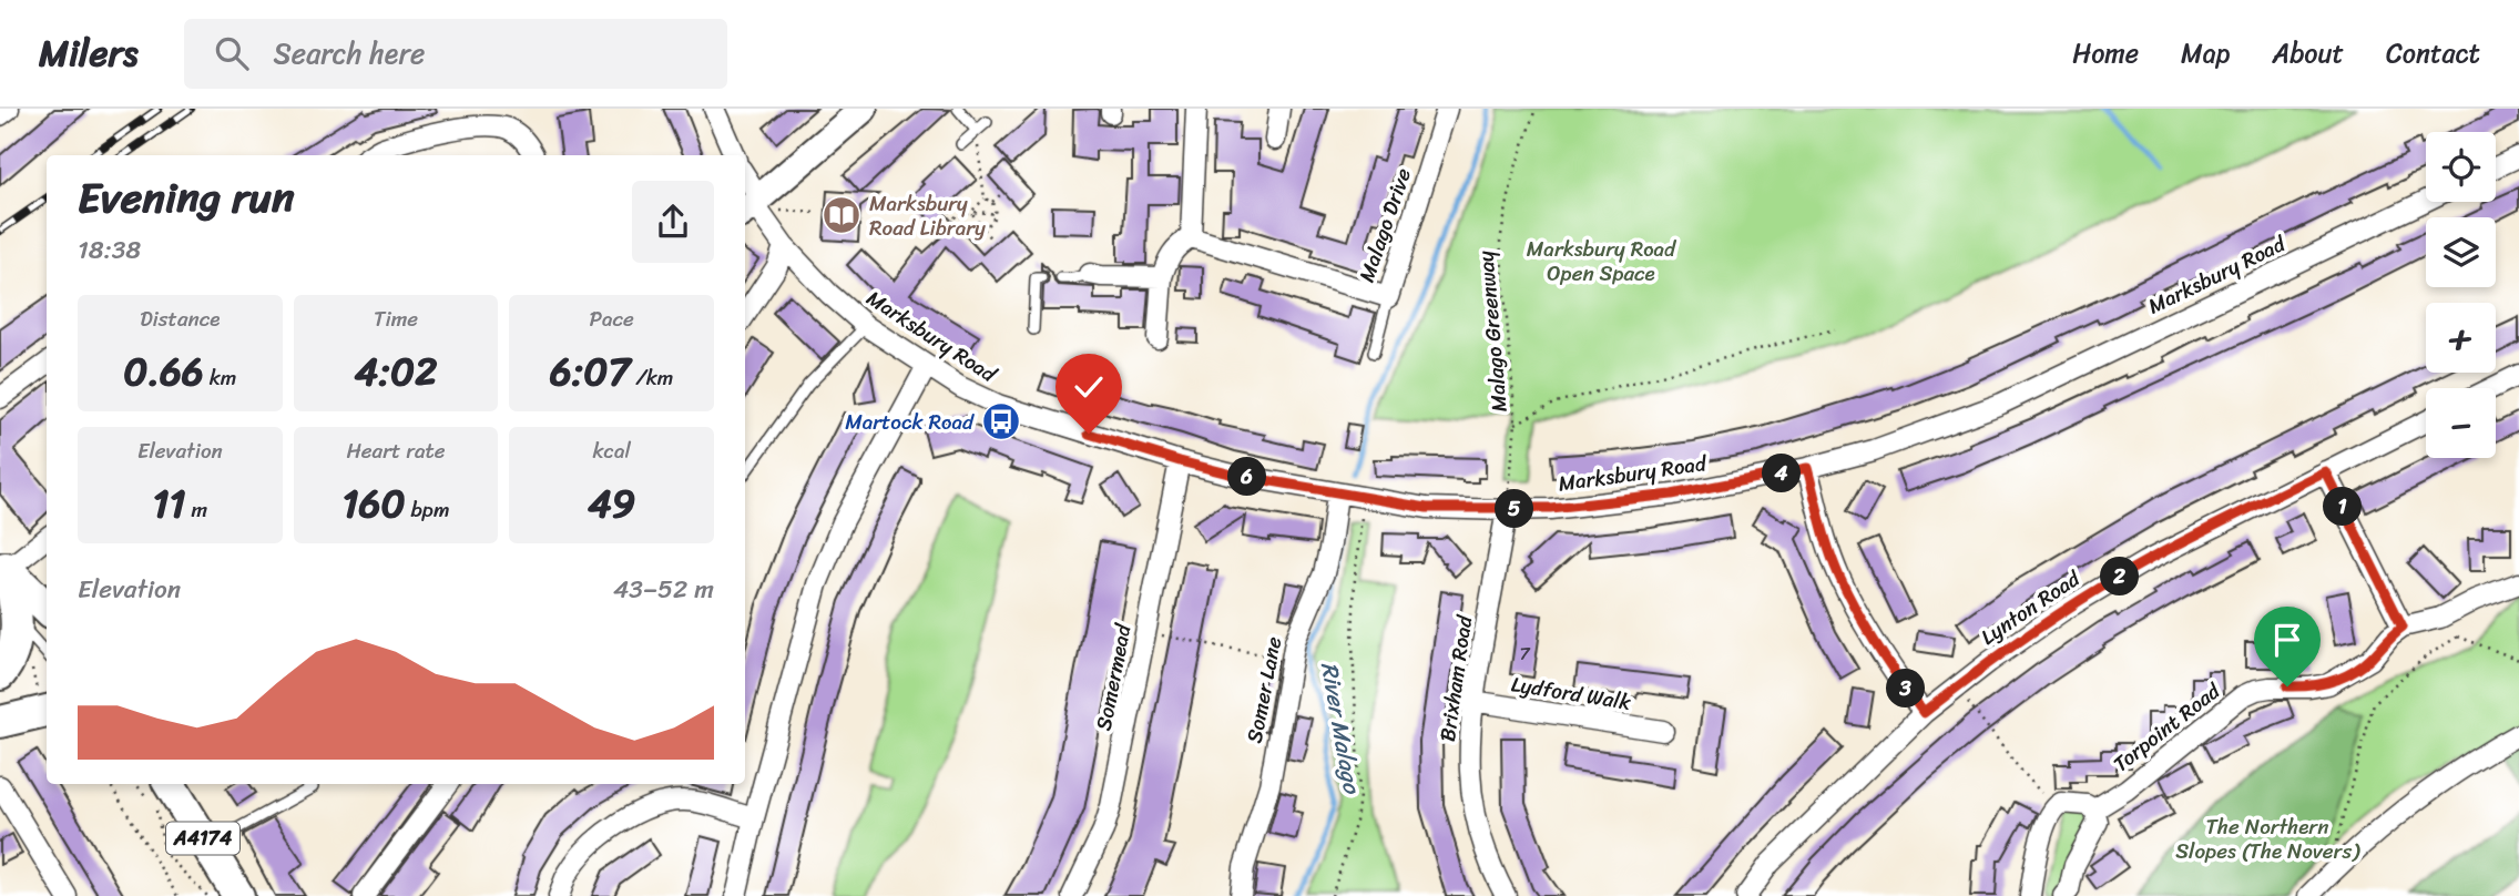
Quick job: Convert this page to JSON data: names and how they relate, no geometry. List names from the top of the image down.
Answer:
{
  "streets": {
    "highway": ["A4174"],
    "street": [
      "Malago Drive",
      "Marksbury Road",
      "Lynton Road",
      "Somermead",
      "Brixham Road",
      "Somer Lane",
      "Lydford Walk",
      "Torpoint Road"
    ],
    "path": ["Malago Greenway"]
  },
  "crossings": [
    ["Marksbury Road", "Malago Greenway"],
    ["Marksbury Road", "Somermead"],
    ["Marksbury Road", "Brixham Road"],
    ["Marksbury Road", "Somer Lane"],
    ["Malago Greenway", "Brixham Road"],
    ["Brixham Road", "Lydford Walk"]
  ],
  "water": ["River Malago"],
  "parks": ["Marksbury Road Open Space", "The Northern Slopes (The Novers)"],
  "places": {
    "library": ["Marksbury Road Library"],
    "bus stop": ["Martock Road"]
  },
  "house_numbers": ["7"],
  "page": {
    "header": "Milers",
    "search": "Search here",
    "nav": [
      "Home",
      "Map",
      "About",
      "Contact"
    ],
    "map_buttons": ["+", "−"],
    "heading": ["Evening run", "18:38"],
    "stats": [
      ["Distance", "0.66 km"],
      ["Time", "4:02"],
      ["Pace", "6:07 /km"],
      ["Elevation", "11 m"],
      ["Heart rate", "160 bpm"],
      ["kcal", "49"]
    ],
    "pins": [
      "4",
      "6",
      "1",
      "5",
      "2",
      "3"
    ],
    "chart": ["Elevation", "43–52 m"]
  }
}
